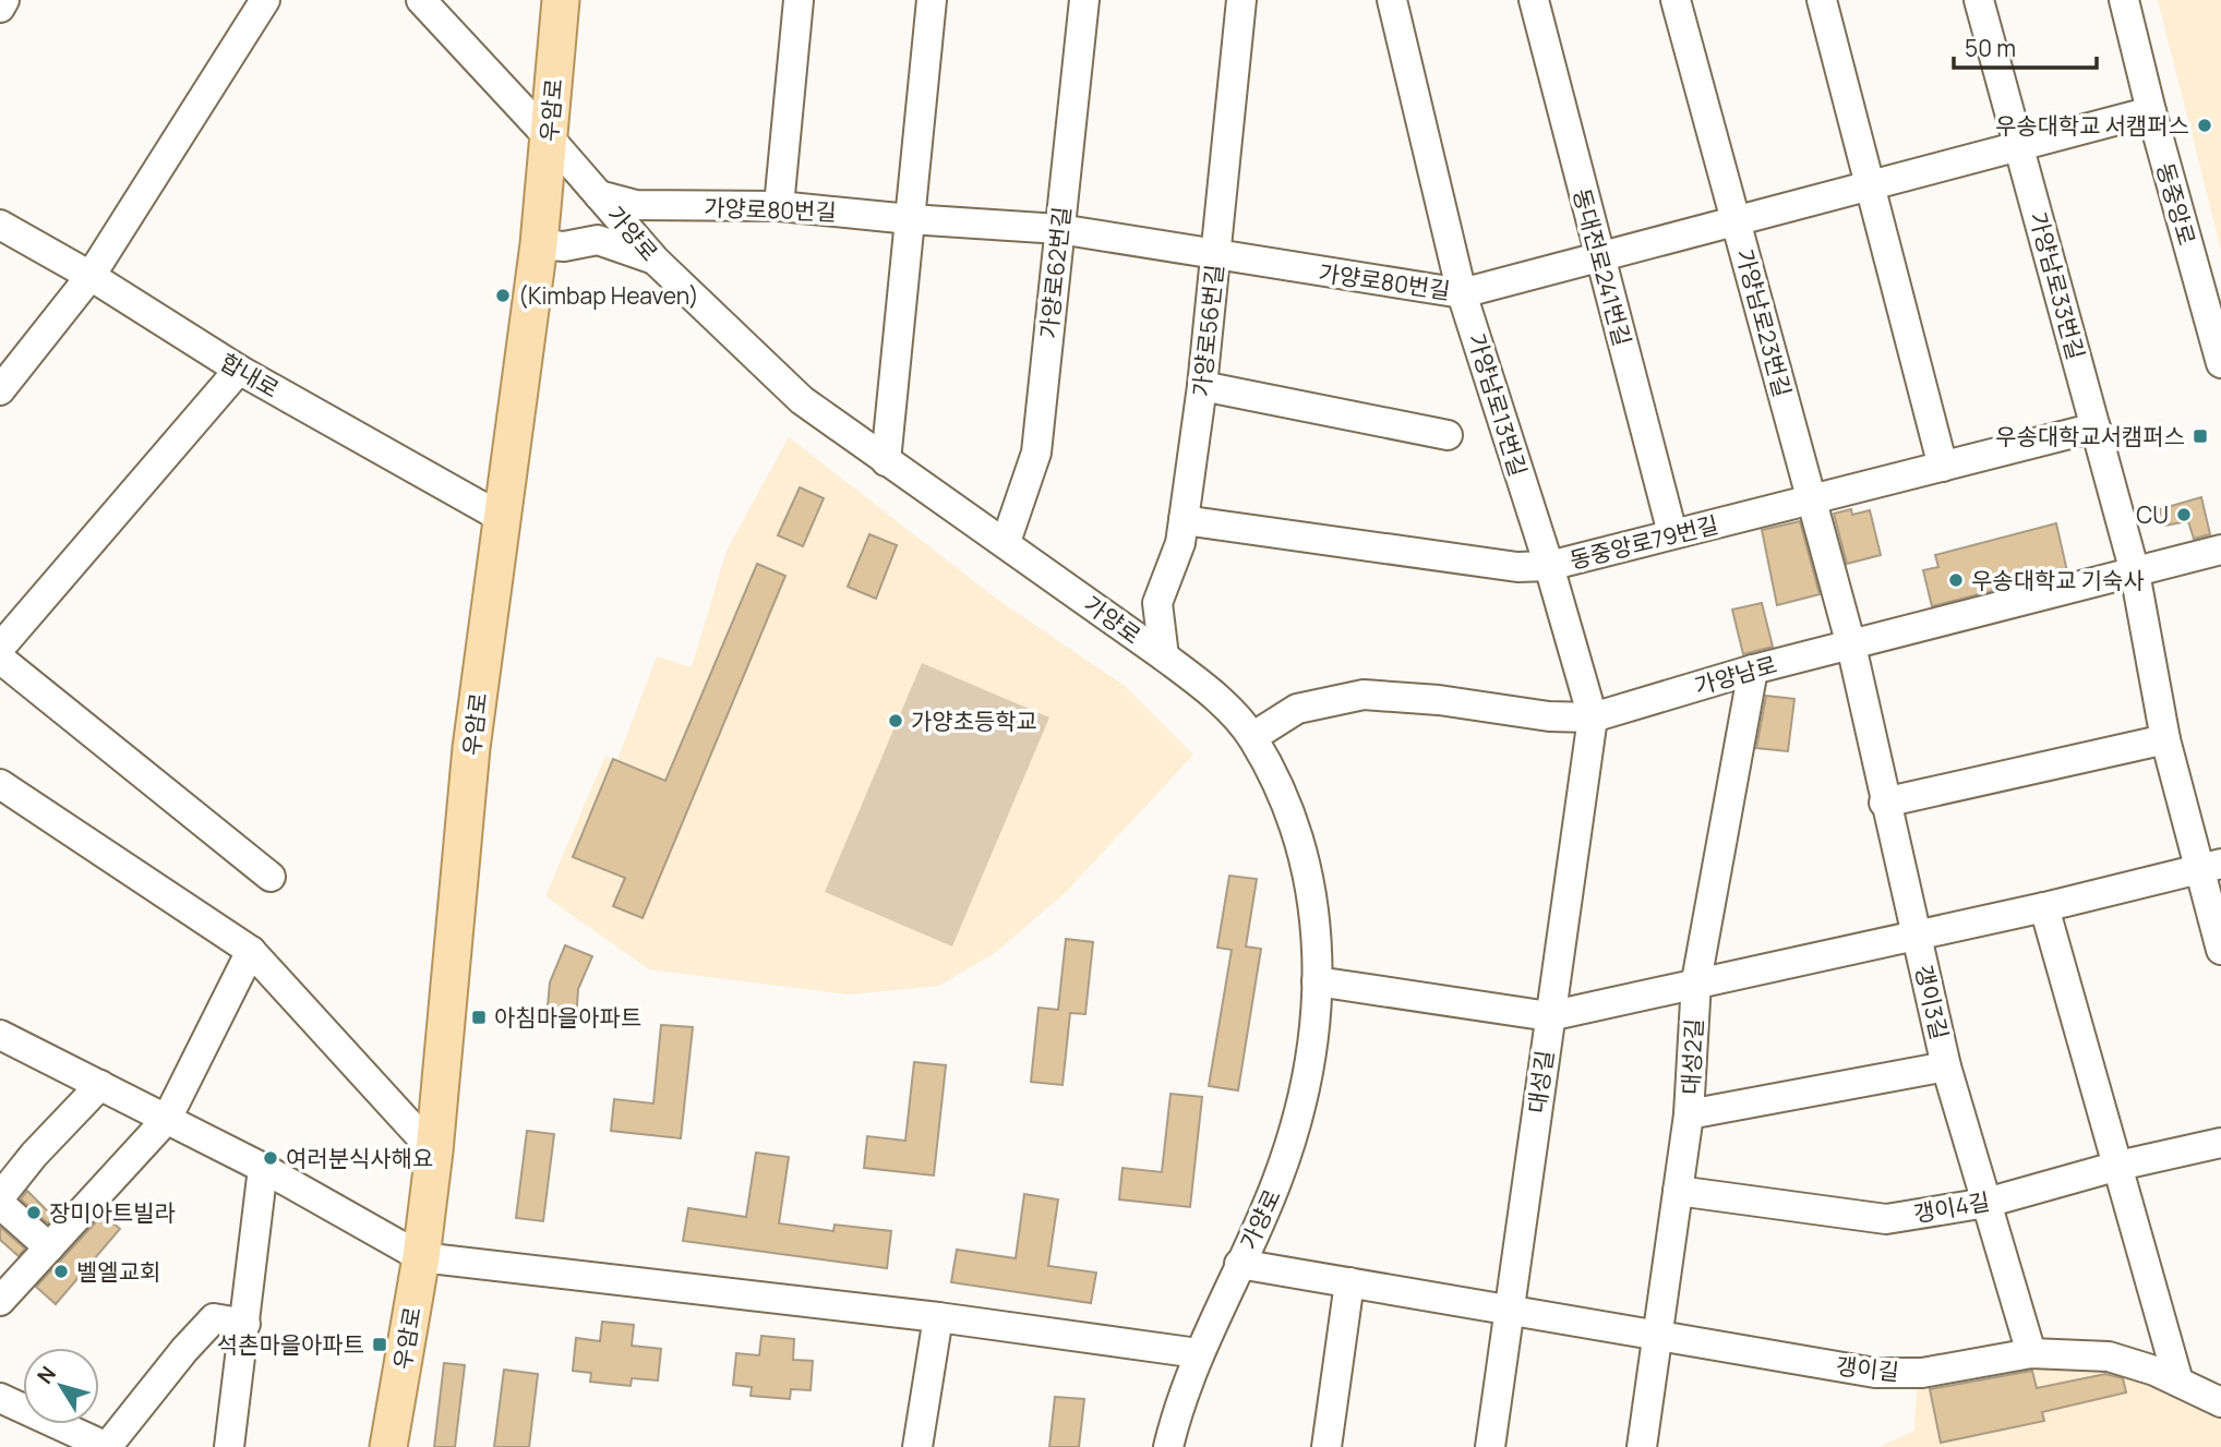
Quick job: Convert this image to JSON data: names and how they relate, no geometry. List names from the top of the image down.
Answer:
{
  "streets": {
    "main road": ["우암로"],
    "street": [
      "동중앙로",
      "가양로80번길",
      "가양로",
      "동대전로241번길",
      "가양로62번길",
      "가양남로33번길",
      "가양남로23번길",
      "가양로56번길",
      "합내로",
      "가양남로13번길",
      "동중앙로79번길",
      "가양남로",
      "갱이3길",
      "대성2길",
      "대성길",
      "갱이4길",
      "갱이길"
    ]
  },
  "crossings": [
    ["우암로", "가양로"],
    ["우암로", "합내로"],
    ["동중앙로", "가양로80번길"],
    ["가양로80번길", "가양로"],
    ["가양로80번길", "동대전로241번길"],
    ["가양로80번길", "가양로62번길"],
    ["가양로80번길", "가양남로33번길"],
    ["가양로80번길", "가양남로23번길"],
    ["가양로80번길", "가양로56번길"],
    ["가양로80번길", "가양남로13번길"],
    ["가양로", "가양로62번길"],
    ["가양로", "가양로56번길"],
    ["가양로", "가양남로"],
    ["가양로", "갱이길"],
    ["동대전로241번길", "동중앙로79번길"],
    ["가양남로33번길", "동중앙로79번길"],
    ["가양남로33번길", "가양남로"],
    ["가양남로23번길", "동중앙로79번길"],
    ["가양남로23번길", "가양남로"],
    ["가양남로23번길", "갱이3길"],
    ["가양로56번길", "동중앙로79번길"],
    ["가양남로13번길", "동중앙로79번길"],
    ["가양남로13번길", "가양남로"],
    ["가양남로13번길", "대성길"],
    ["가양남로", "갱이3길"],
    ["가양남로", "대성2길"],
    ["가양남로", "대성길"],
    ["갱이3길", "갱이4길"],
    ["갱이3길", "갱이길"],
    ["대성2길", "갱이4길"],
    ["대성2길", "갱이길"],
    ["대성길", "갱이길"]
  ],
  "places": {
    "other": [
      "우송대학교 서캠퍼스",
      "(Kimbap Heaven)",
      "CU",
      "우송대학교 기숙사",
      "가양초등학교",
      "여러분식사해요",
      "장미아트빌라",
      "벨엘교회"
    ],
    "transit": ["우송대학교서캠퍼스", "아침마을아파트", "석촌마을아파트"]
  },
  "scale_bar": "50 m",
  "north": "top left"
}
